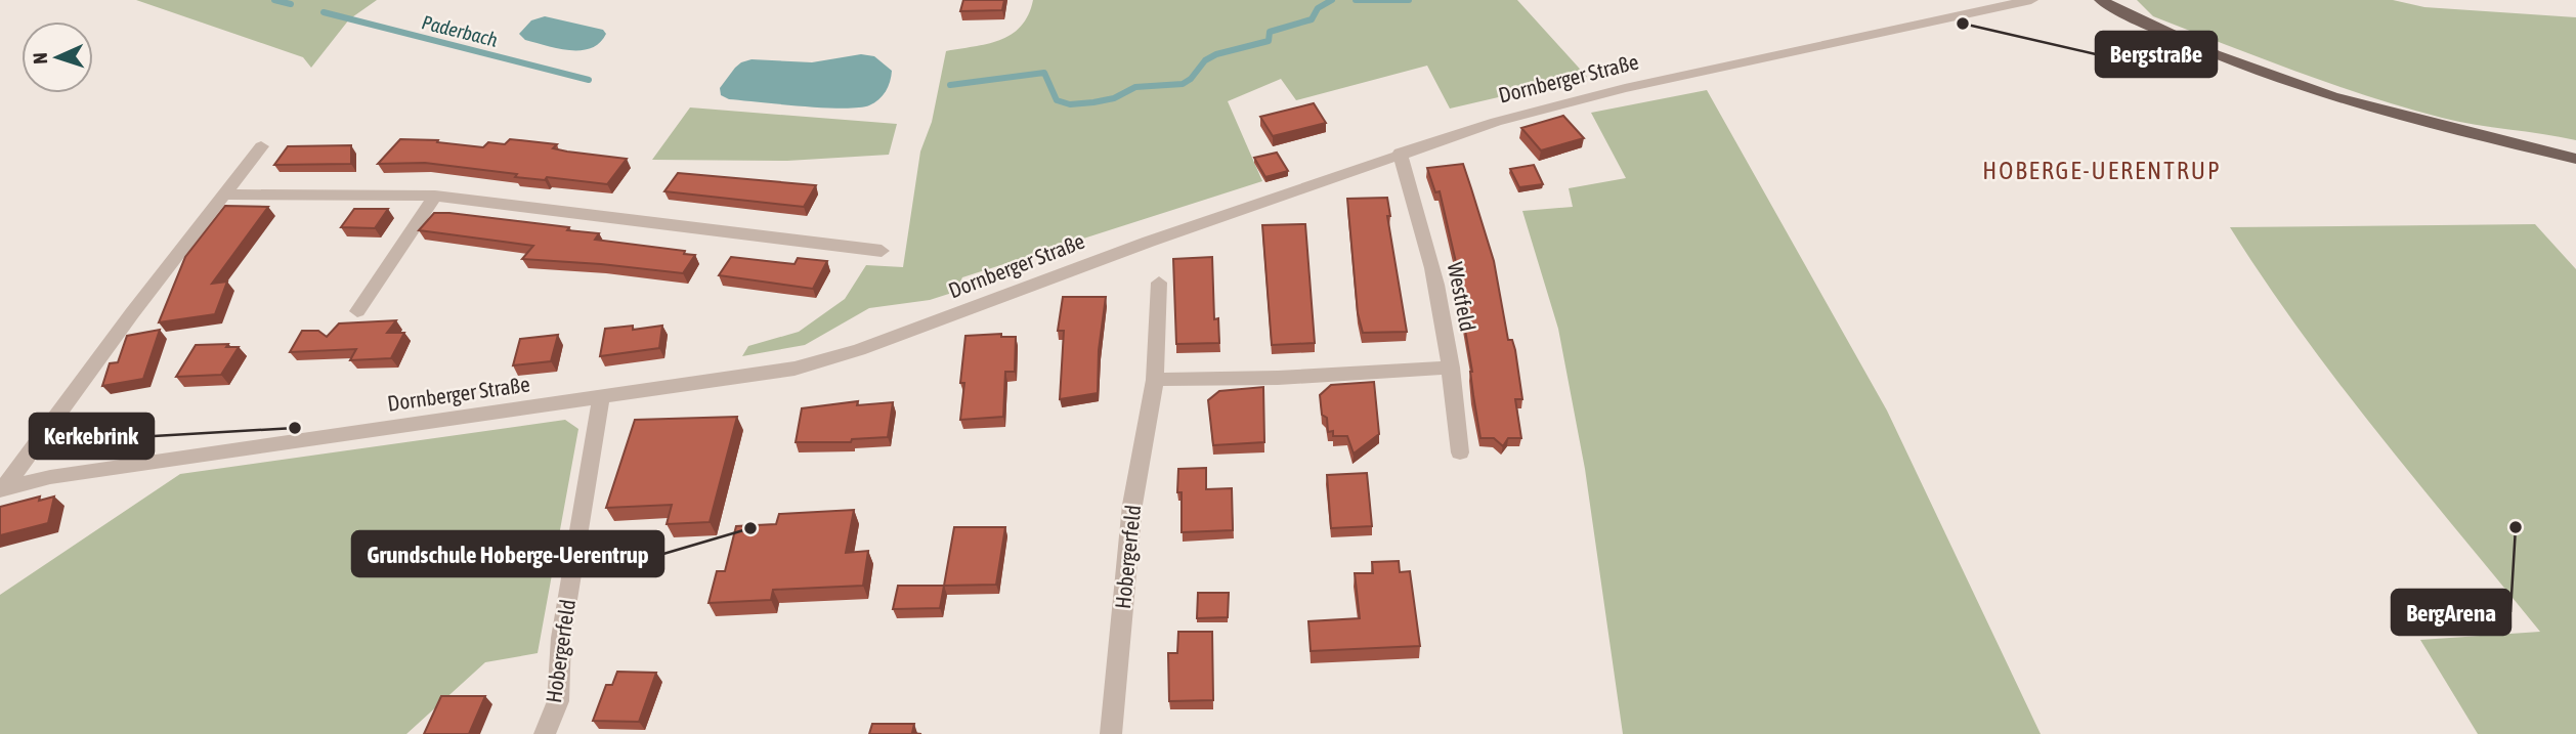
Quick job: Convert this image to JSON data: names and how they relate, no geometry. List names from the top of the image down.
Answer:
{
  "streets": {
    "street": ["Dornberger Straße", "Westfeld", "Hobergerfeld"]
  },
  "crossings": [
    ["Dornberger Straße", "Westfeld"],
    ["Dornberger Straße", "Hobergerfeld"]
  ],
  "districts": ["HOBERGE-UERENTRUP"],
  "water": ["Paderbach"],
  "places": [
    "Bergstraße",
    "Kerkebrink",
    "BergArena",
    "Grundschule Hoberge-Uerentrup"
  ],
  "north": "left"
}
